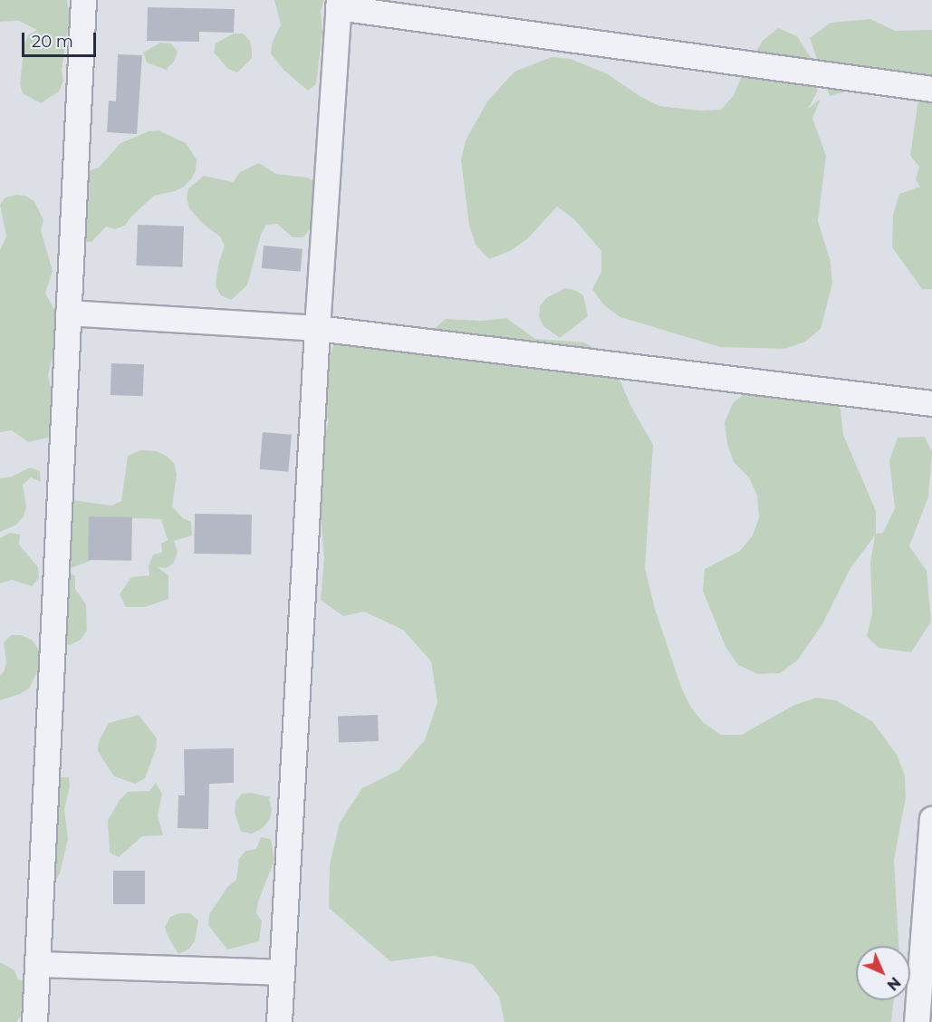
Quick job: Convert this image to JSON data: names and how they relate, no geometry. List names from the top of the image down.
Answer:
{
  "scale_bar": "20 m",
  "north": "bottom right"
}
